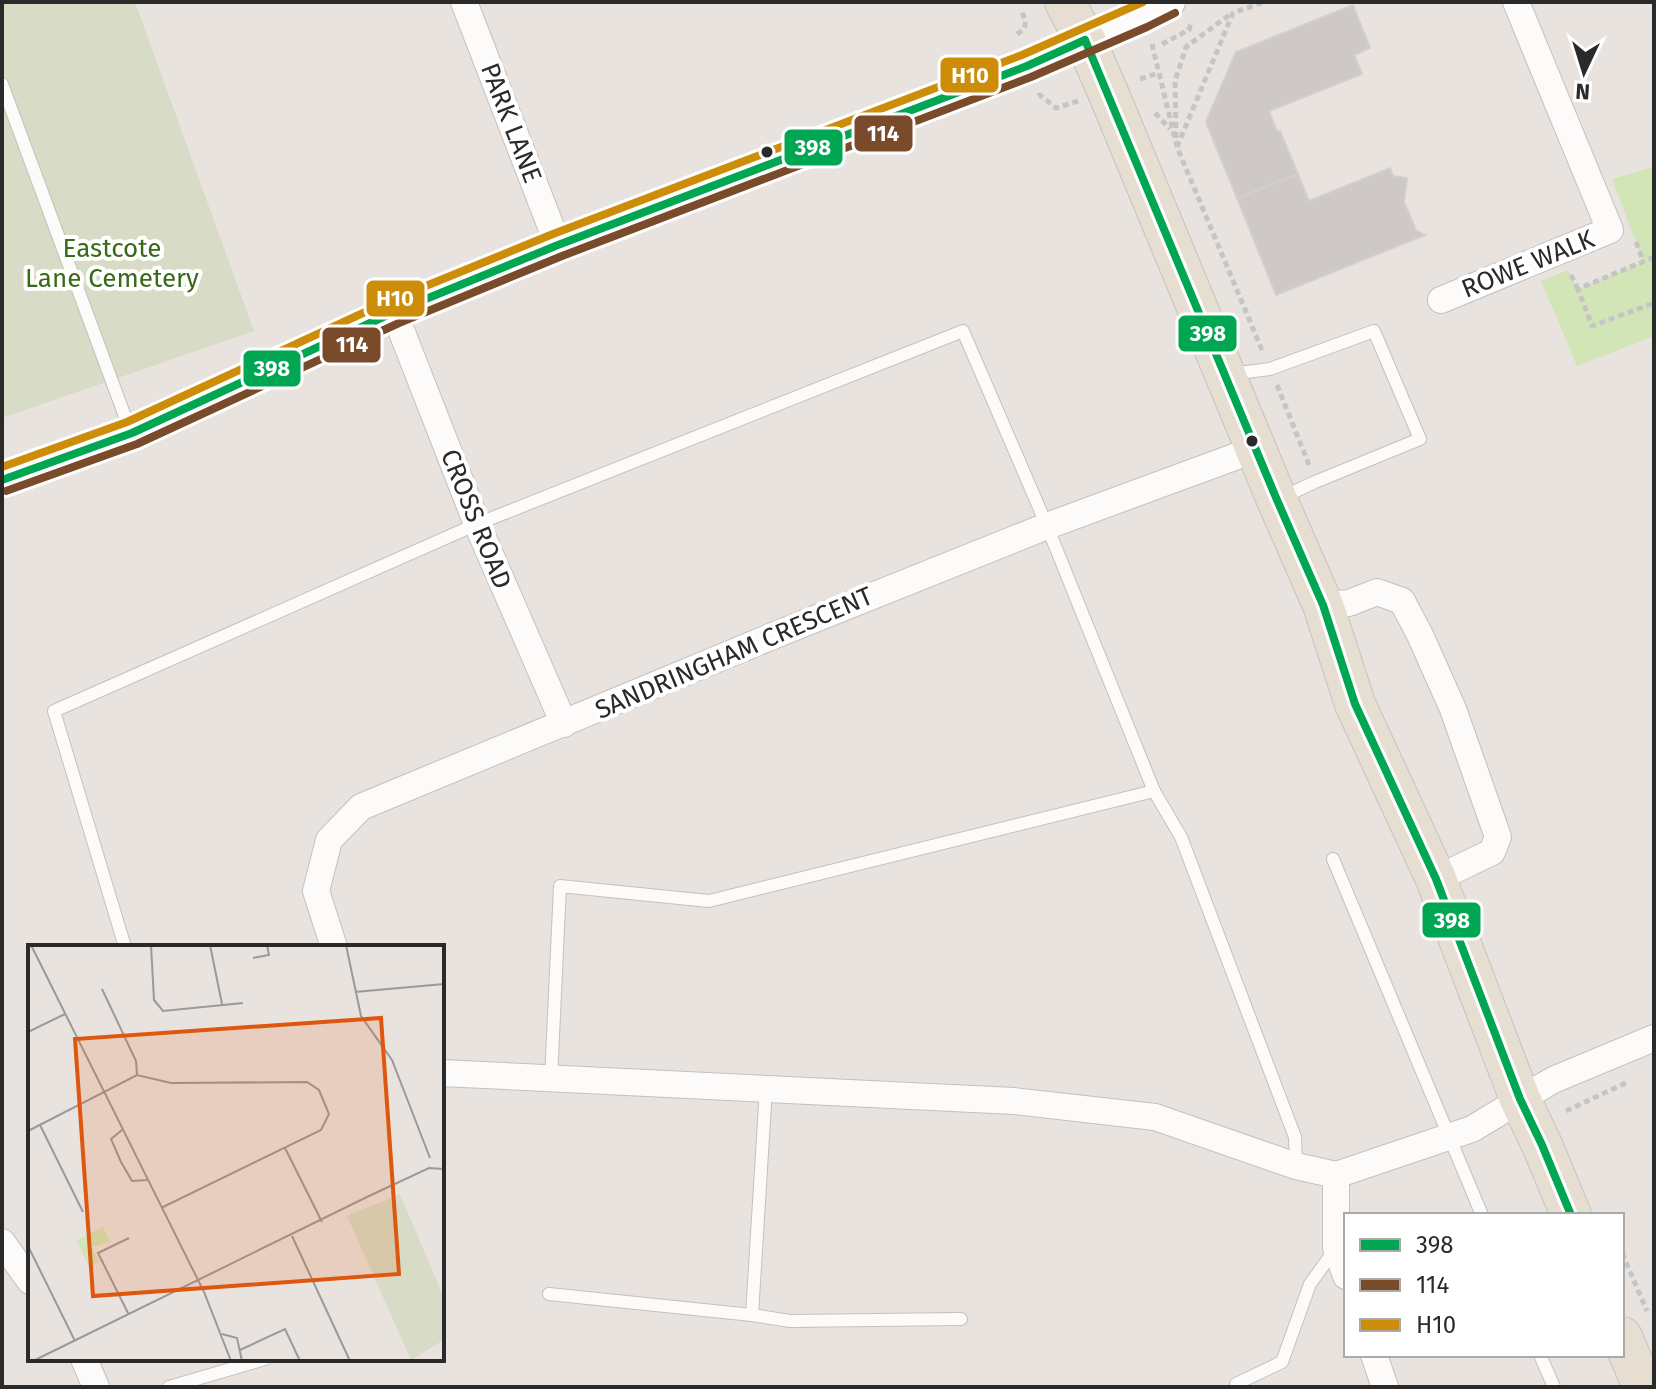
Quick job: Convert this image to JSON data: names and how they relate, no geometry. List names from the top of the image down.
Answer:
{
  "streets": {
    "street": [
      "PARK LANE",
      "ROWE WALK",
      "CROSS ROAD",
      "SANDRINGHAM CRESCENT"
    ]
  },
  "crossings": [
    ["CROSS ROAD", "SANDRINGHAM CRESCENT"]
  ],
  "parks": ["Eastcote Lane Cemetery"],
  "lines": ["transit line H10", "transit line 114", "transit line 398"],
  "legend": ["398", "114", "H10"],
  "north": "bottom"
}
